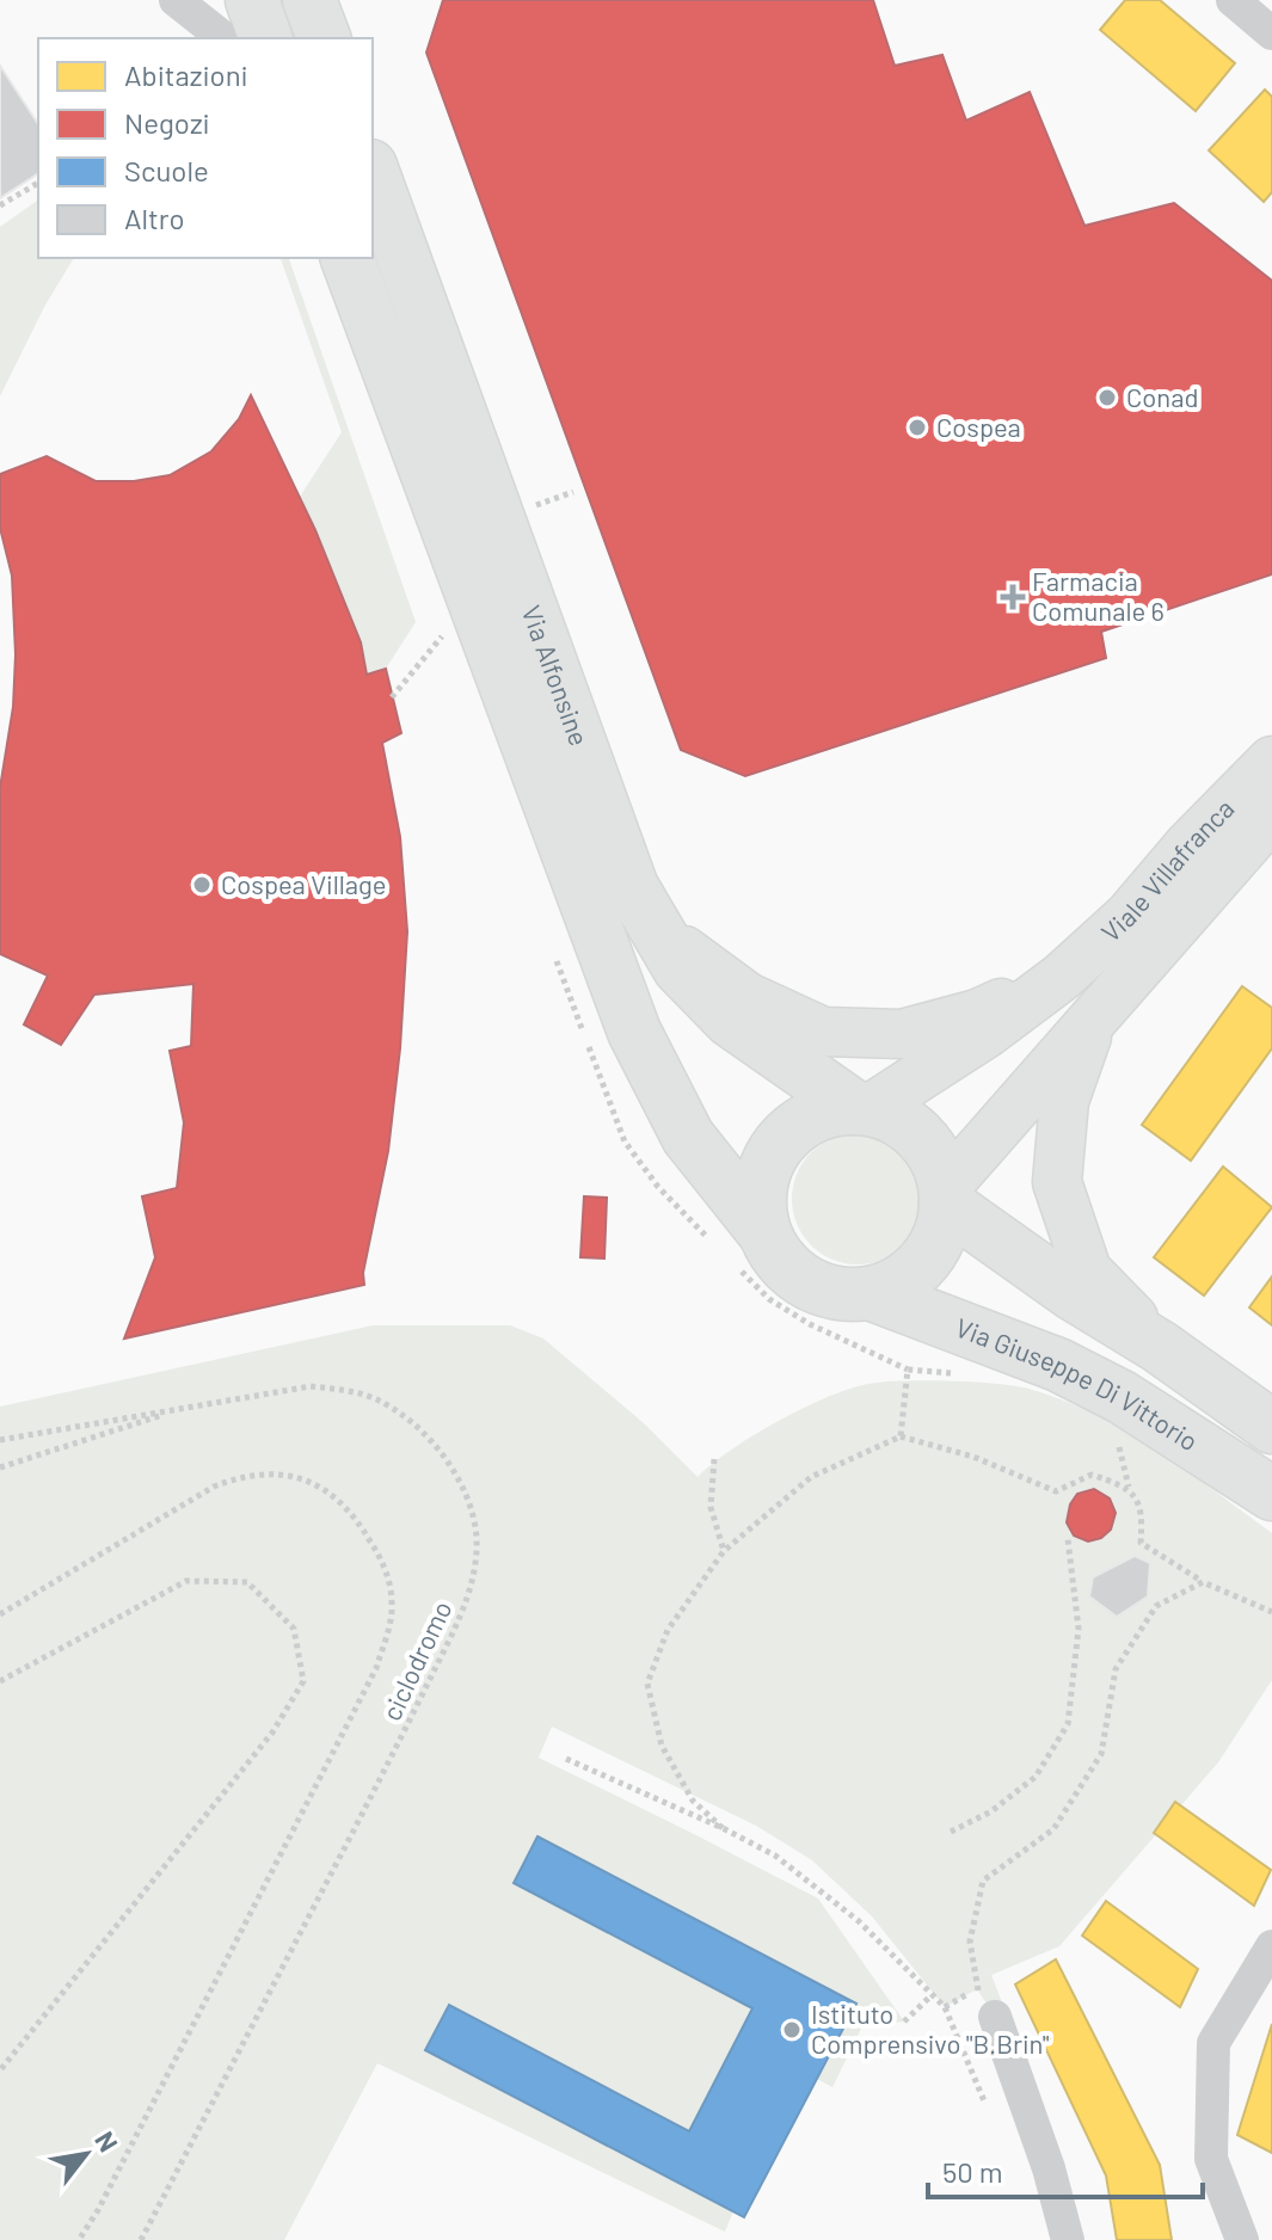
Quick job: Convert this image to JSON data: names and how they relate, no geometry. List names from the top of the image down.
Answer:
{
  "streets": {
    "main road": ["Via Alfonsine", "Viale Villafranca", "Via Giuseppe Di Vittorio"],
    "path": ["ciclodromo"]
  },
  "crossings": [
    ["Via Alfonsine", "Viale Villafranca"],
    ["Via Alfonsine", "Via Giuseppe Di Vittorio"],
    ["Viale Villafranca", "Via Giuseppe Di Vittorio"]
  ],
  "places": {
    "other": [
      "Conad",
      "Cospea",
      "Cospea Village",
      "Istituto Comprensivo \"B.Brin\""
    ],
    "health": ["Farmacia Comunale 6"]
  },
  "legend": [
    "Abitazioni",
    "Negozi",
    "Scuole",
    "Altro"
  ],
  "scale_bar": "50 m",
  "north": "top right"
}
